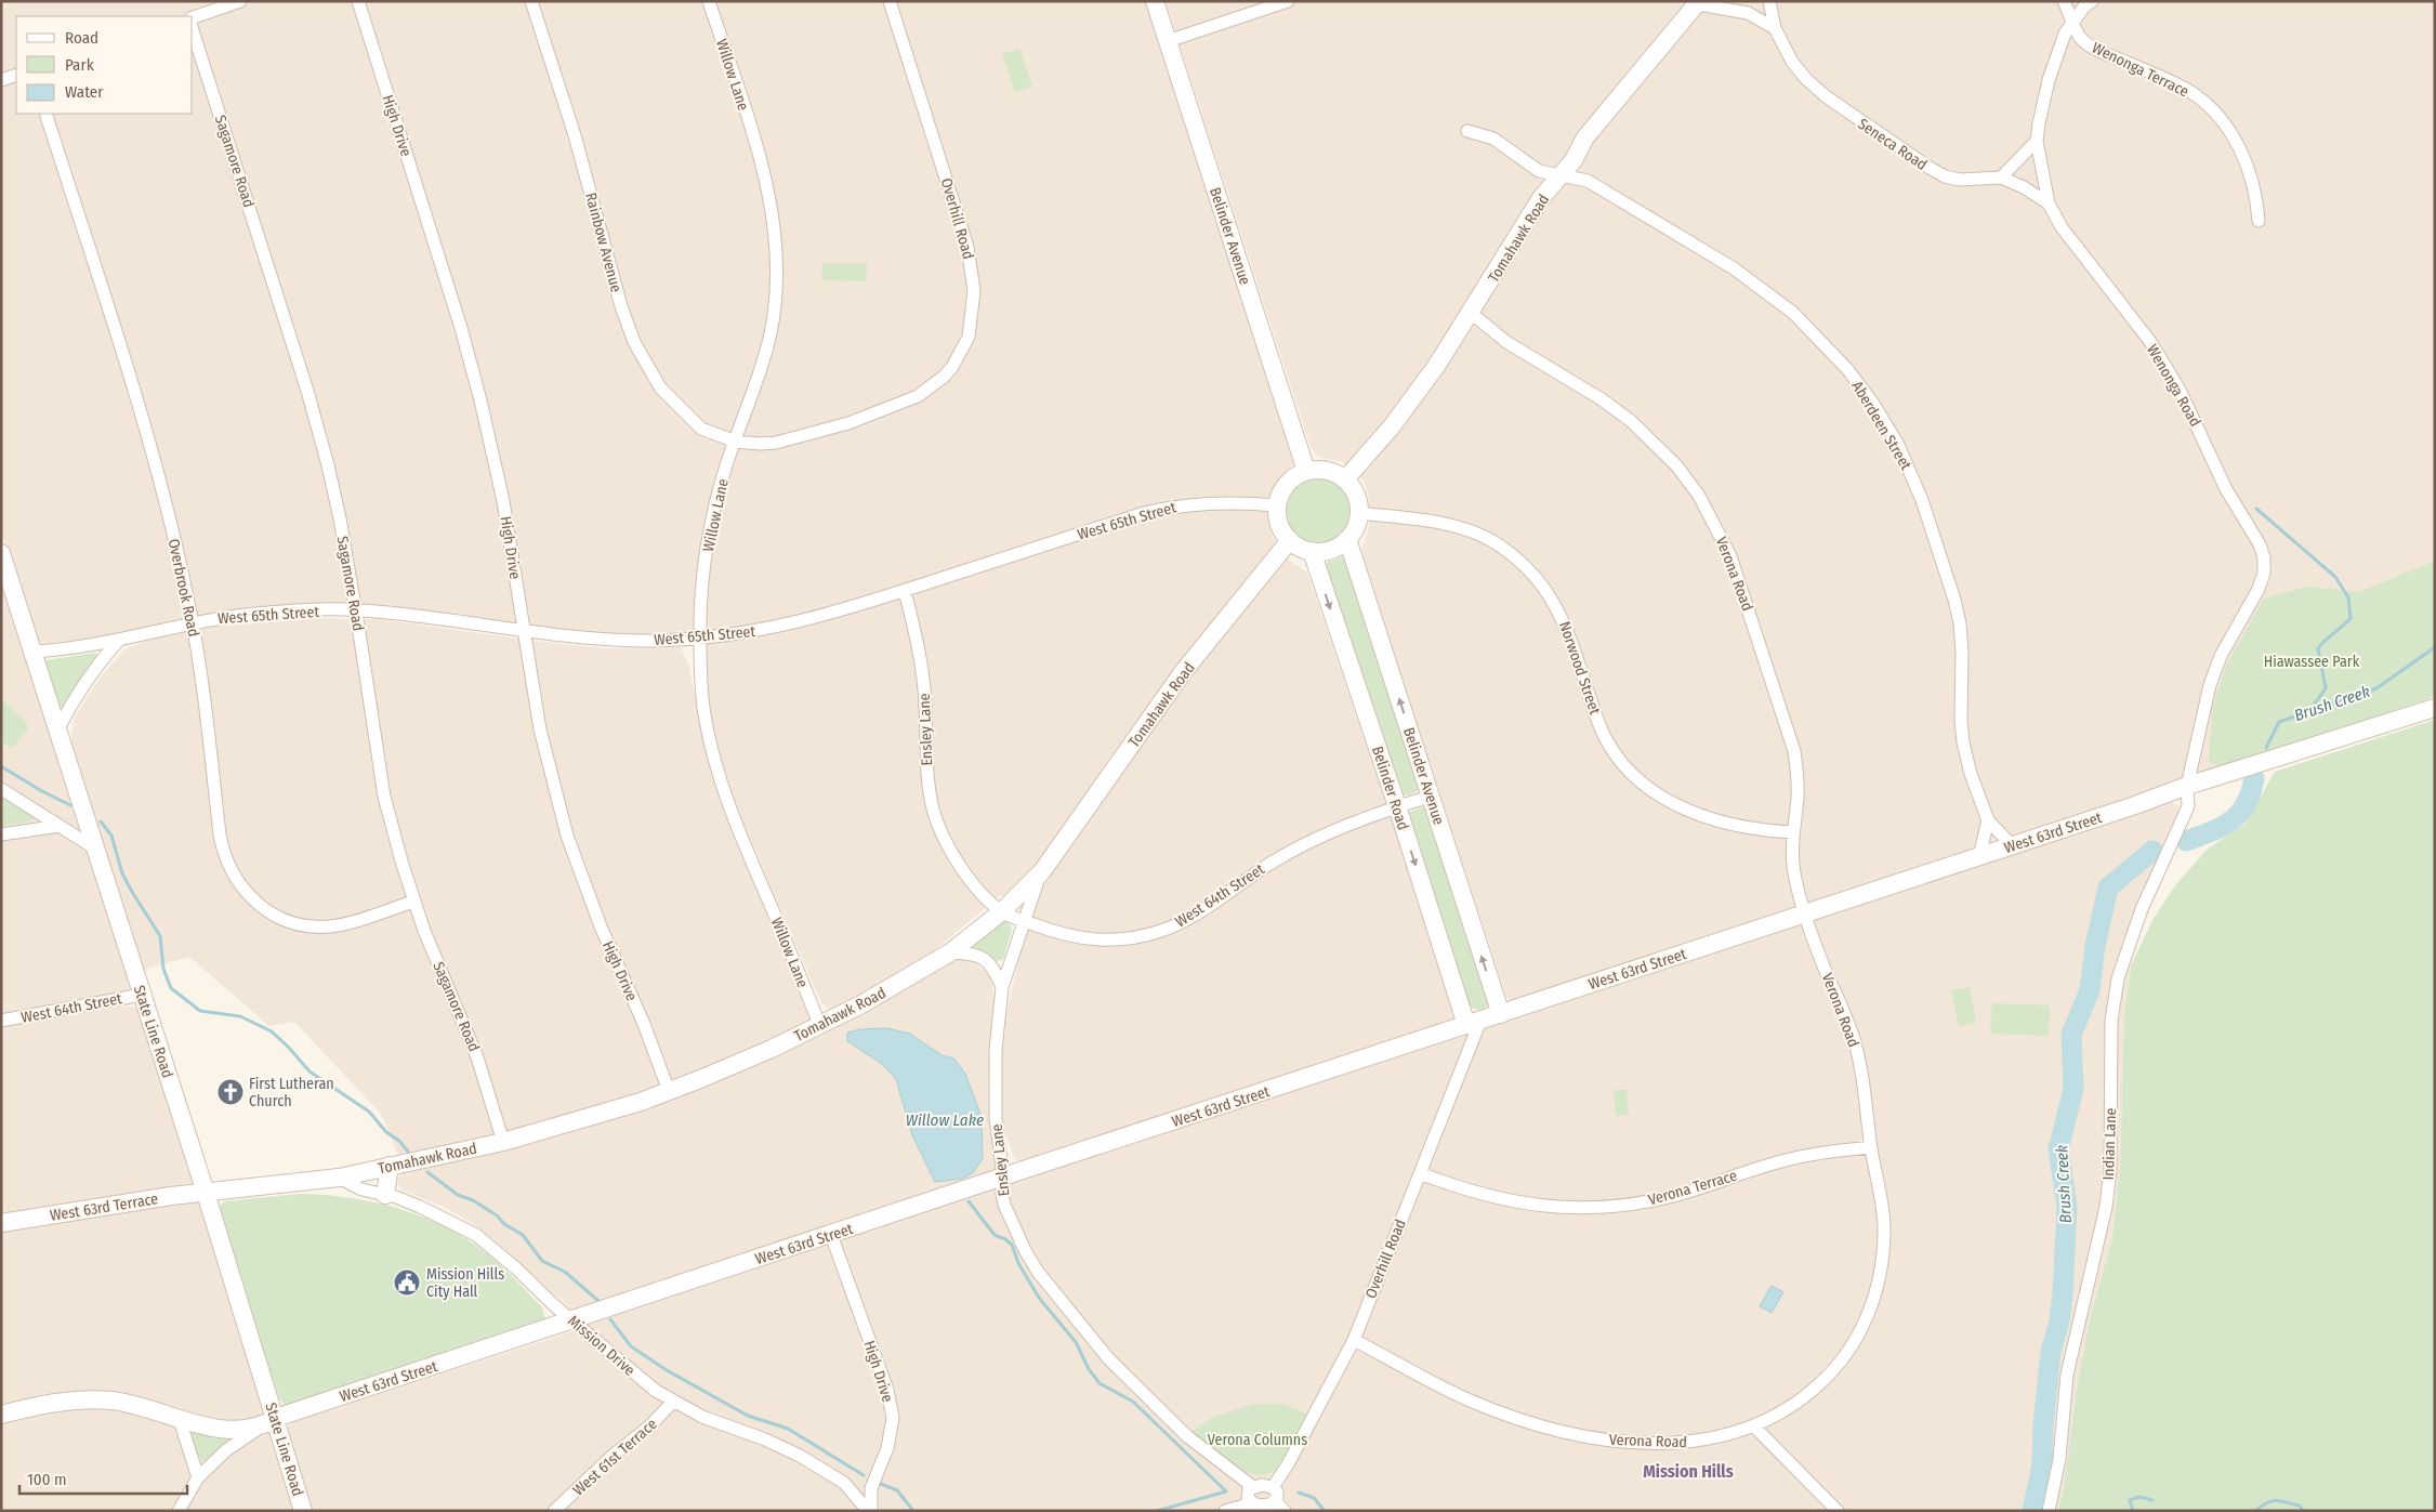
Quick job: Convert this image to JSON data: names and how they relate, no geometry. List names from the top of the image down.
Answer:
{
  "streets": {
    "street": [
      "Wenonga Terrace",
      "Willow Lane",
      "High Drive",
      "Seneca Road",
      "Sagamore Road",
      "Overhill Road",
      "Belinder Avenue",
      "Tomahawk Road",
      "Rainbow Avenue",
      "Wenonga Road",
      "Aberdeen Street",
      "West 65th Street",
      "Verona Road",
      "Overbrook Road",
      "Norwood Street",
      "Ensley Lane",
      "Belinder Road",
      "West 63rd Street",
      "West 64th Street",
      "State Line Road",
      "Indian Lane",
      "Verona Terrace",
      "West 63rd Terrace",
      "Mission Drive",
      "West 61st Terrace"
    ]
  },
  "crossings": [
    ["Wenonga Terrace", "Wenonga Road"],
    ["Willow Lane", "Overhill Road"],
    ["Willow Lane", "Tomahawk Road"],
    ["Willow Lane", "Rainbow Avenue"],
    ["Willow Lane", "West 65th Street"],
    ["High Drive", "Tomahawk Road"],
    ["High Drive", "West 65th Street"],
    ["High Drive", "West 63rd Street"],
    ["High Drive", "Mission Drive"],
    ["Sagamore Road", "Tomahawk Road"],
    ["Sagamore Road", "West 65th Street"],
    ["Sagamore Road", "Overbrook Road"],
    ["Overhill Road", "Rainbow Avenue"],
    ["Overhill Road", "Verona Road"],
    ["Overhill Road", "Ensley Lane"],
    ["Overhill Road", "Belinder Road"],
    ["Overhill Road", "West 63rd Street"],
    ["Overhill Road", "Verona Terrace"],
    ["Belinder Avenue", "Tomahawk Road"],
    ["Belinder Avenue", "West 65th Street"],
    ["Belinder Avenue", "Norwood Street"],
    ["Belinder Avenue", "Belinder Road"],
    ["Belinder Avenue", "West 63rd Street"],
    ["Belinder Avenue", "West 64th Street"],
    ["Tomahawk Road", "Aberdeen Street"],
    ["Tomahawk Road", "West 65th Street"],
    ["Tomahawk Road", "Verona Road"],
    ["Tomahawk Road", "Norwood Street"],
    ["Tomahawk Road", "Ensley Lane"],
    ["Tomahawk Road", "Belinder Road"],
    ["Tomahawk Road", "West 64th Street"],
    ["Tomahawk Road", "State Line Road"],
    ["Tomahawk Road", "West 63rd Terrace"],
    ["Tomahawk Road", "Mission Drive"],
    ["Wenonga Road", "West 63rd Street"],
    ["Wenonga Road", "Indian Lane"],
    ["Aberdeen Street", "West 63rd Street"],
    ["West 65th Street", "Overbrook Road"],
    ["West 65th Street", "Norwood Street"],
    ["West 65th Street", "Ensley Lane"],
    ["West 65th Street", "Belinder Road"],
    ["West 65th Street", "State Line Road"],
    ["Verona Road", "Norwood Street"],
    ["Verona Road", "West 63rd Street"],
    ["Verona Road", "Verona Terrace"],
    ["Norwood Street", "Belinder Road"],
    ["Ensley Lane", "West 63rd Street"],
    ["Ensley Lane", "West 64th Street"],
    ["Belinder Road", "West 63rd Street"],
    ["Belinder Road", "West 64th Street"],
    ["West 63rd Street", "State Line Road"],
    ["West 63rd Street", "Indian Lane"],
    ["West 63rd Street", "Mission Drive"],
    ["West 64th Street", "State Line Road"],
    ["State Line Road", "West 63rd Terrace"],
    ["Mission Drive", "West 61st Terrace"]
  ],
  "one_way": ["Belinder Avenue", "Belinder Road"],
  "districts": ["Mission Hills"],
  "water": ["Brush Creek", "Willow Lake"],
  "parks": ["Hiawassee Park", "Verona Columns"],
  "places": {
    "church": ["First Lutheran Church"],
    "public building": ["Mission Hills City Hall"]
  },
  "legend": ["Road", "Park", "Water"],
  "scale_bar": "100 m"
}
